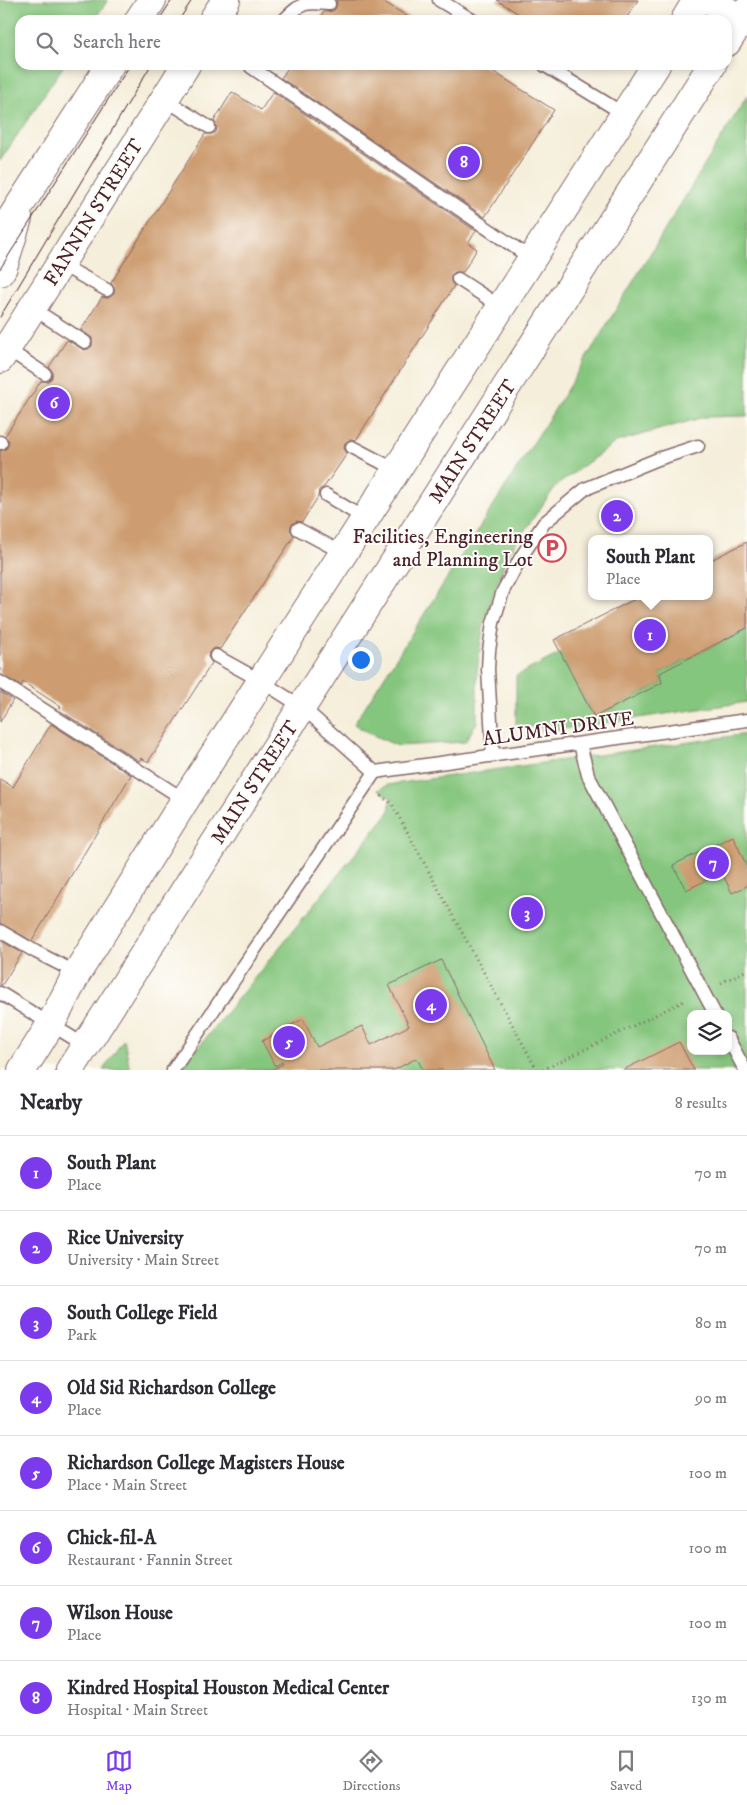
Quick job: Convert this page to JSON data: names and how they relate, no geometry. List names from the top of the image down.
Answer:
{
  "streets": {
    "main road": ["FANNIN STREET", "MAIN STREET"],
    "lane": ["ALUMNI DRIVE"]
  },
  "places": {
    "parking": ["Facilities, Engineering and Planning Lot"]
  },
  "page": {
    "search": "Search here",
    "pins": [
      "8",
      "6",
      "2",
      "1",
      "7",
      "3",
      "4",
      "5"
    ],
    "popup": ["South Plant", "Place"],
    "heading": ["Nearby", "8 results"],
    "list": [
      {
        "mark": "1",
        "name": "South Plant",
        "note": "Place",
        "value": "70 m"
      },
      {
        "mark": "2",
        "name": "Rice University",
        "note": "University · Main Street",
        "value": "70 m"
      },
      {
        "mark": "3",
        "name": "South College Field",
        "note": "Park",
        "value": "80 m"
      },
      {
        "mark": "4",
        "name": "Old Sid Richardson College",
        "note": "Place",
        "value": "90 m"
      },
      {
        "mark": "5",
        "name": "Richardson College Magisters House",
        "note": "Place · Main Street",
        "value": "100 m"
      },
      {
        "mark": "6",
        "name": "Chick-fil-A",
        "note": "Restaurant · Fannin Street",
        "value": "100 m"
      },
      {
        "mark": "7",
        "name": "Wilson House",
        "note": "Place",
        "value": "100 m"
      },
      {
        "mark": "8",
        "name": "Kindred Hospital Houston Medical Center",
        "note": "Hospital · Main Street",
        "value": "130 m"
      }
    ],
    "nav": ["Map", "Directions", "Saved"]
  }
}
